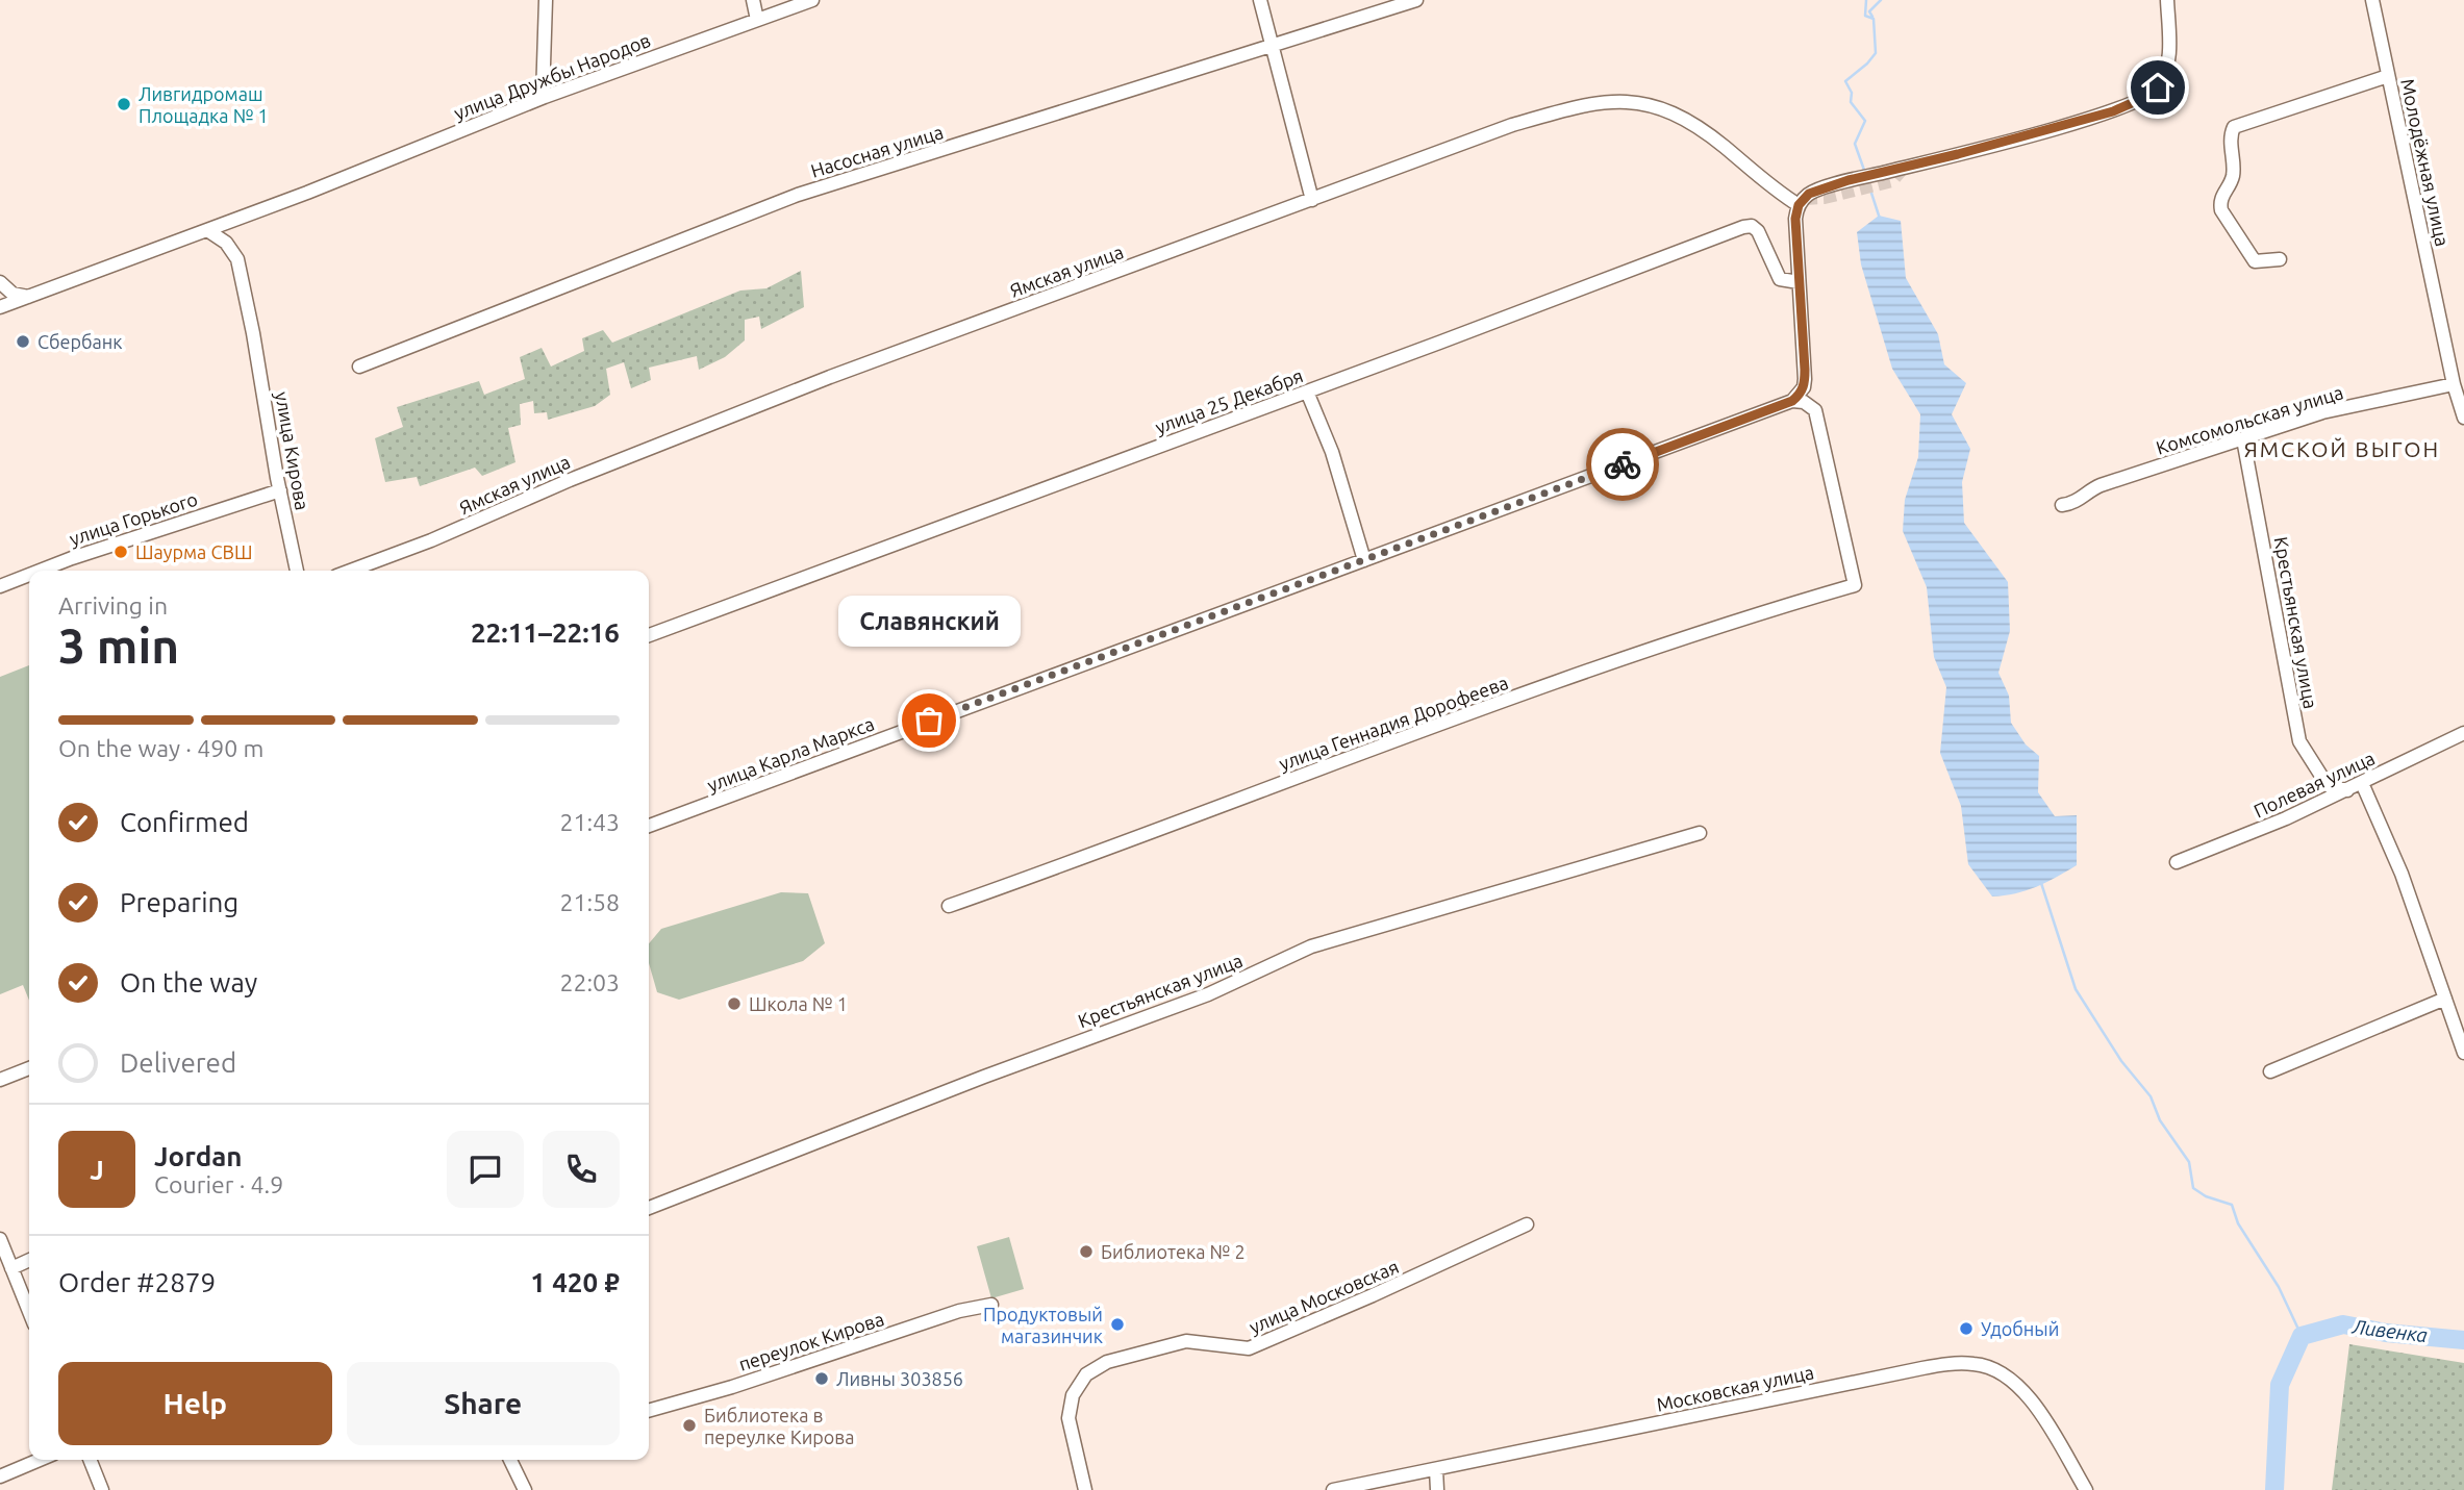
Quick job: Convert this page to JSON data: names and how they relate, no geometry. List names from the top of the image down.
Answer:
{
  "streets": {
    "street": [
      "улица Дружбы Народов",
      "Насосная улица",
      "Молодёжная улица",
      "Ямская улица",
      "улица 25 Декабря",
      "Комсомольская улица",
      "улица Кирова",
      "улица Горького",
      "Крестьянская улица",
      "улица Геннадия Дорофеева",
      "улица Карла Маркса",
      "Полевая улица",
      "улица Московская",
      "переулок Кирова",
      "Московская улица"
    ]
  },
  "crossings": [
    ["улица Дружбы Народов", "улица Кирова"],
    ["Молодёжная улица", "Комсомольская улица"],
    ["Комсомольская улица", "Крестьянская улица"],
    ["улица Кирова", "улица Горького"],
    ["Крестьянская улица", "Полевая улица"],
    ["улица Геннадия Дорофеева", "улица Карла Маркса"]
  ],
  "districts": ["ЯМСКОЙ ВЫГОН"],
  "water": ["Ливенка"],
  "places": [
    "Ливгидромаш Площадка № 1",
    "Сбербанк",
    "Шаурма СВШ",
    "Славянский",
    "Школа № 1",
    "Библиотека № 2",
    "Продуктовый магазинчик",
    "Удобный",
    "Ливны 303856",
    "Библиотека в переулке Кирова"
  ],
  "page": {
    "heading": ["3 min", "Arriving in", "22:11–22:16"],
    "panel": [
      "Jordan",
      "Courier · 4.9",
      "Order #2879",
      "1 420 ₽"
    ],
    "bubble": "Славянский",
    "bar": "On the way · 490 m",
    "list": [
      ["Confirmed", "21:43"],
      ["Preparing", "21:58"],
      ["On the way", "22:03"],
      "Delivered"
    ],
    "round": "J",
    "buttons": ["Help", "Share"]
  }
}
